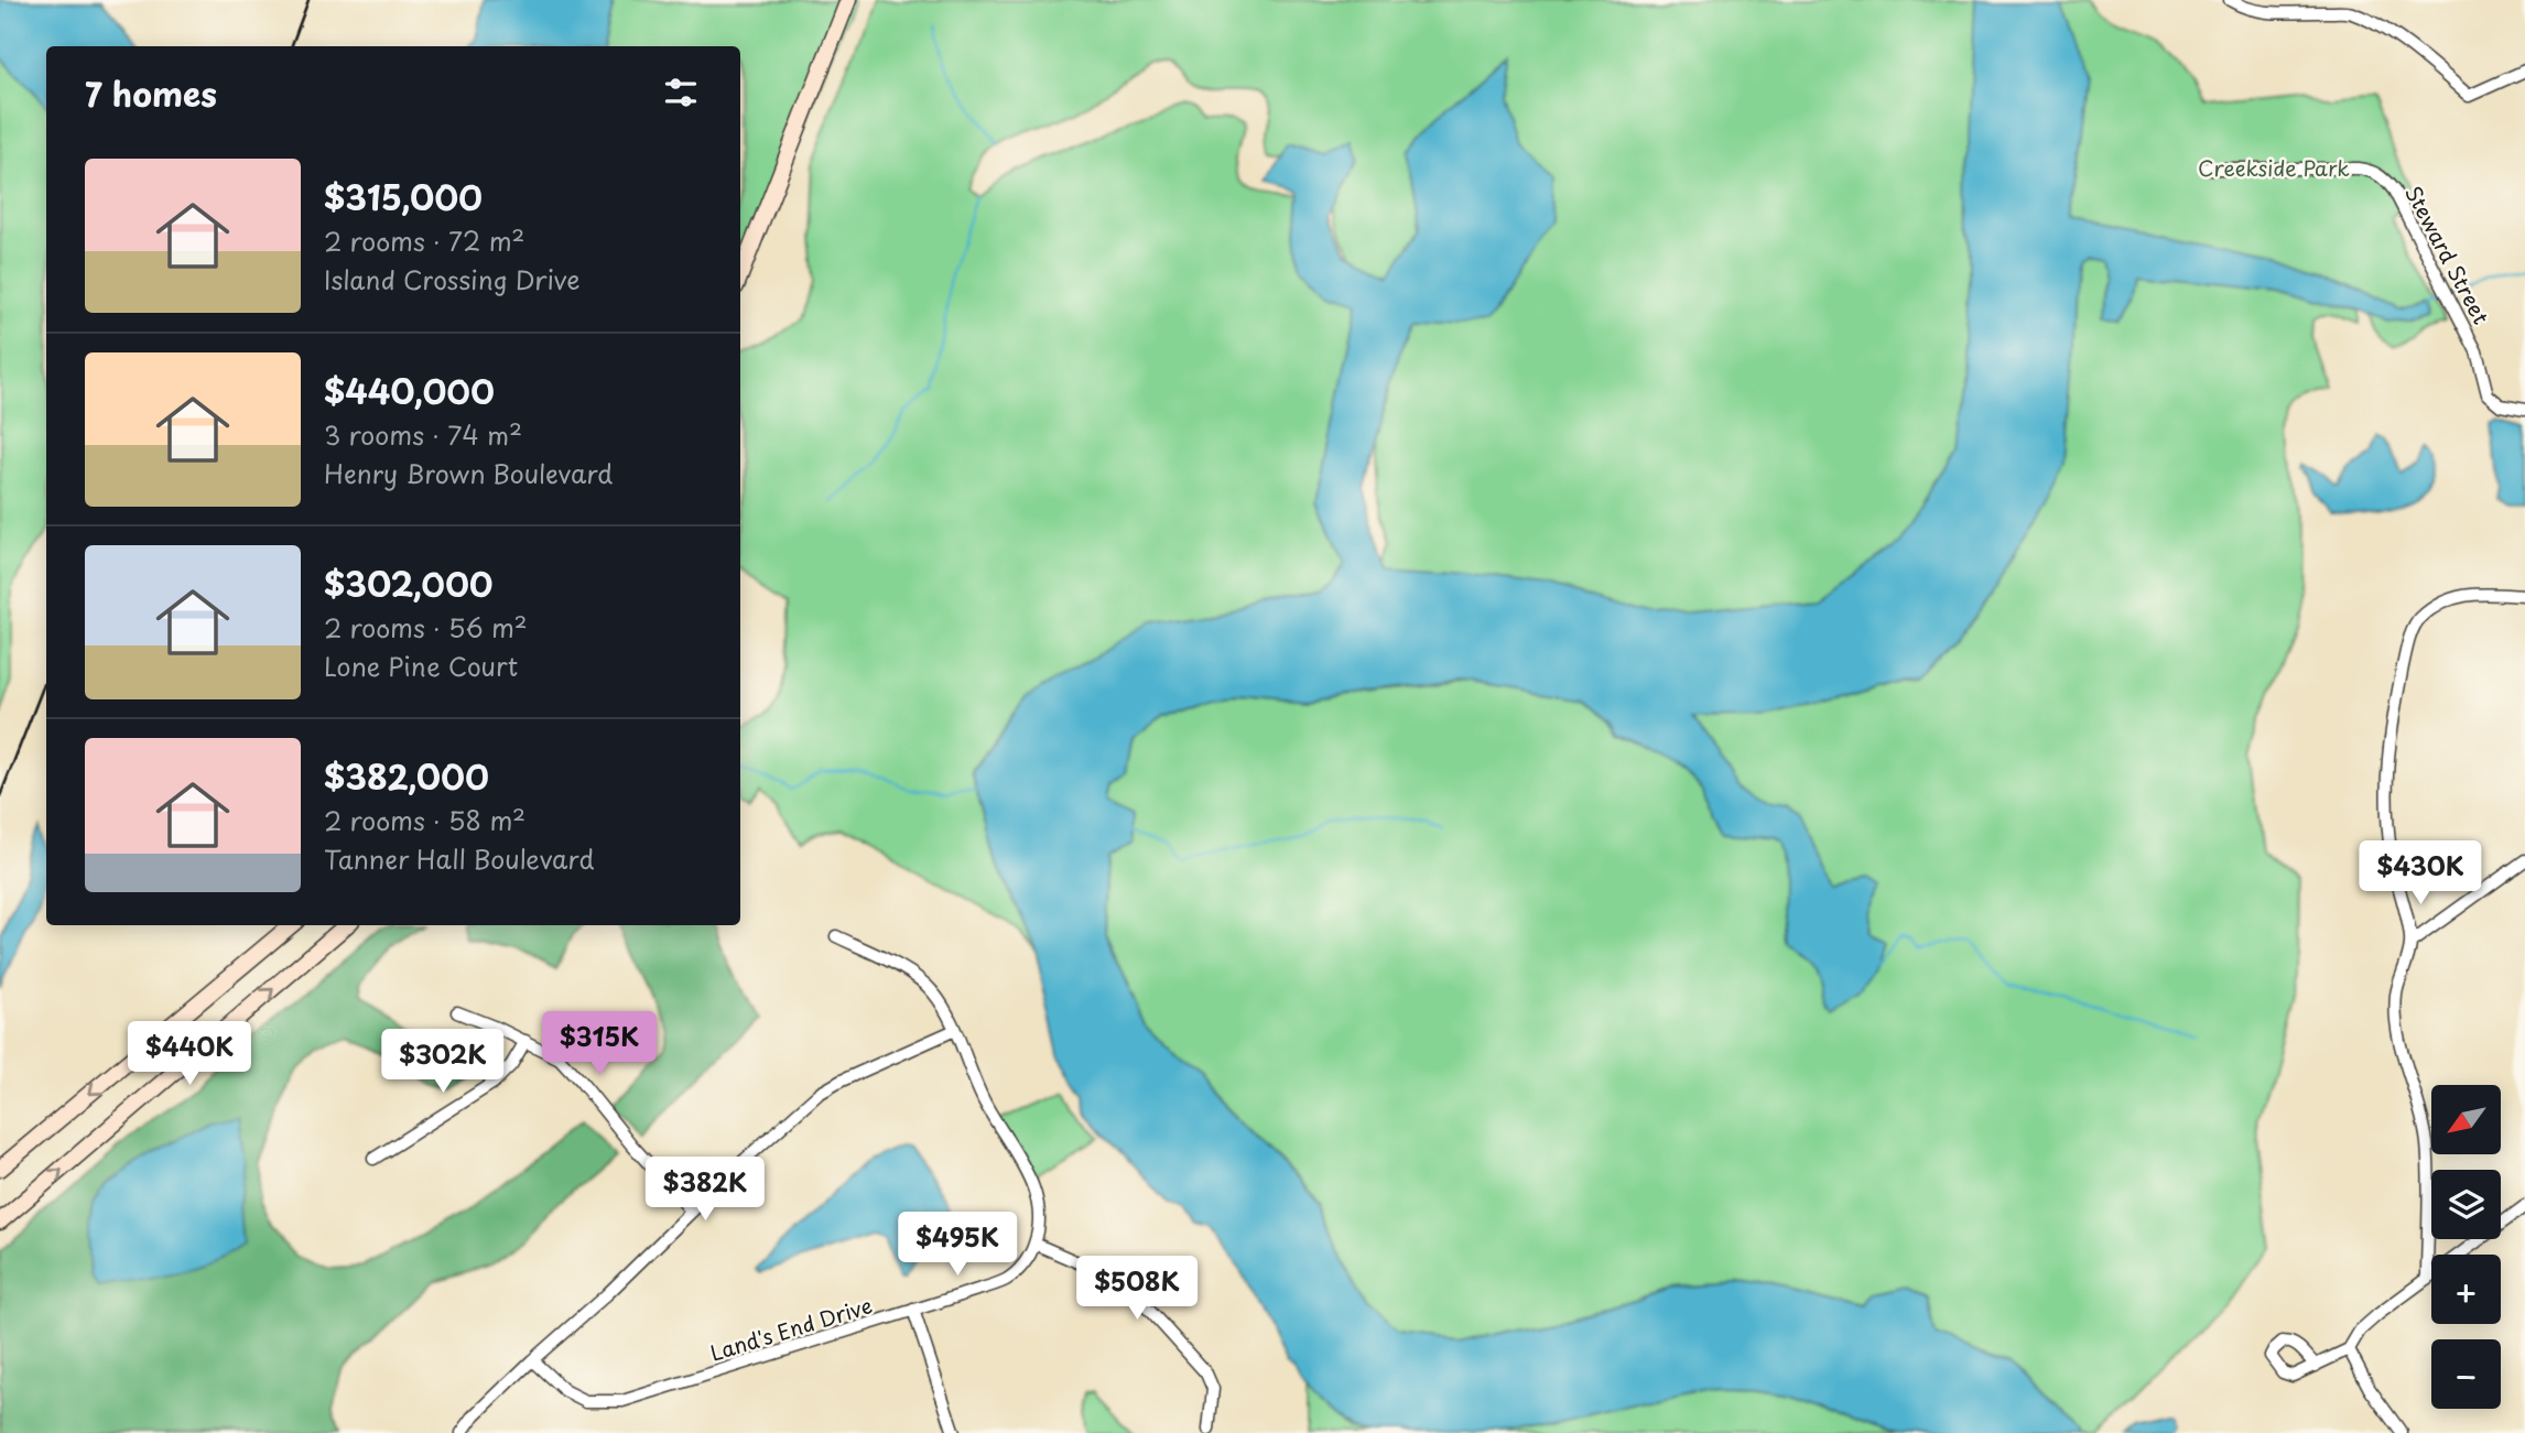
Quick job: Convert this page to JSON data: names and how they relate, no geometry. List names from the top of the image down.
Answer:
{
  "streets": {
    "street": ["Steward Street", "Land's End Drive"]
  },
  "parks": ["Creekside Park"],
  "north": "bottom left",
  "page": {
    "heading": "7 homes",
    "list": [
      {
        "name": "$315,000",
        "note": "2 rooms · 72 m² · Island Crossing Drive"
      },
      {
        "name": "$440,000",
        "note": "3 rooms · 74 m² · Henry Brown Boulevard"
      },
      {
        "name": "$302,000",
        "note": "2 rooms · 56 m² · Lone Pine Court"
      },
      {
        "name": "$382,000",
        "note": "2 rooms · 58 m² · Tanner Hall Boulevard"
      }
    ],
    "price": [
      "$430K",
      "$315K",
      "$440K",
      "$302K",
      "$382K",
      "$495K",
      "$508K"
    ],
    "map_buttons": ["+", "−"]
  }
}
